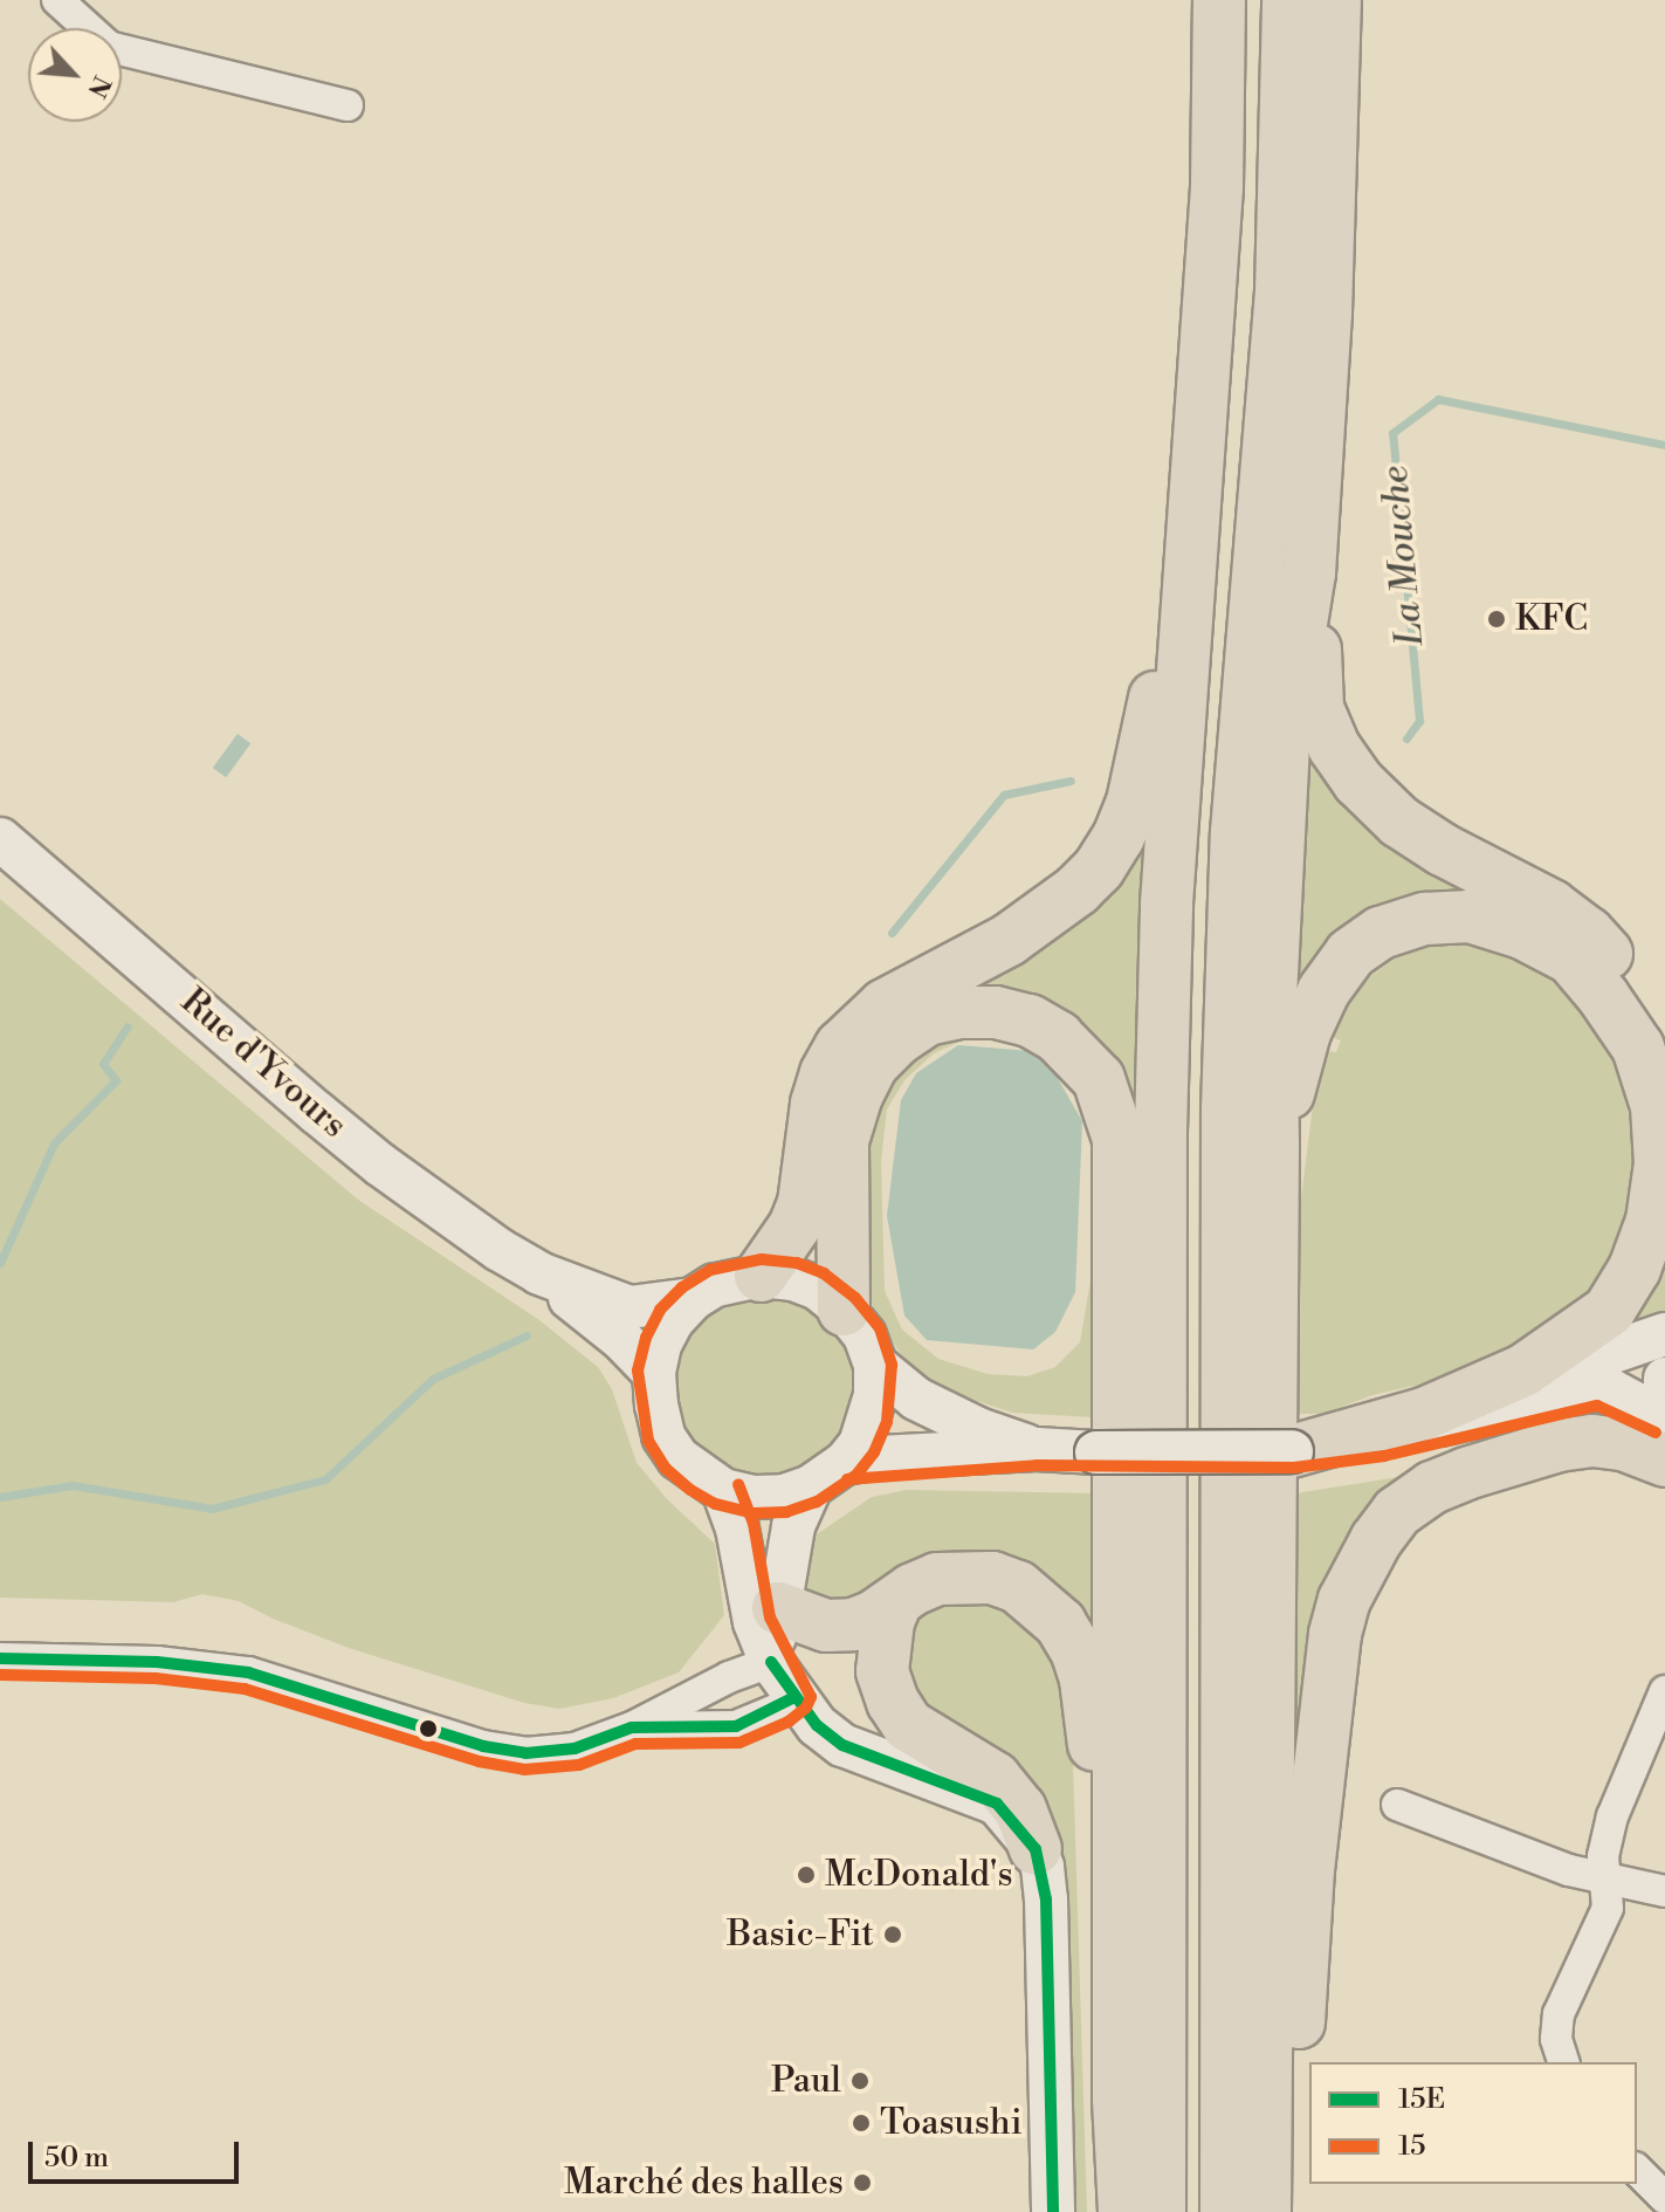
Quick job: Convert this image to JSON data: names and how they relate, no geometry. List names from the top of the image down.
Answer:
{
  "streets": {
    "main road": ["Rue d'Yvours"]
  },
  "water": ["La Mouche"],
  "places": [
    "KFC",
    "McDonald's",
    "Basic-Fit",
    "Paul",
    "Toasushi",
    "Marché des halles"
  ],
  "lines": ["transit line 15", "transit line 15E"],
  "legend": ["15E", "15"],
  "scale_bar": "50 m",
  "north": "bottom right"
}
